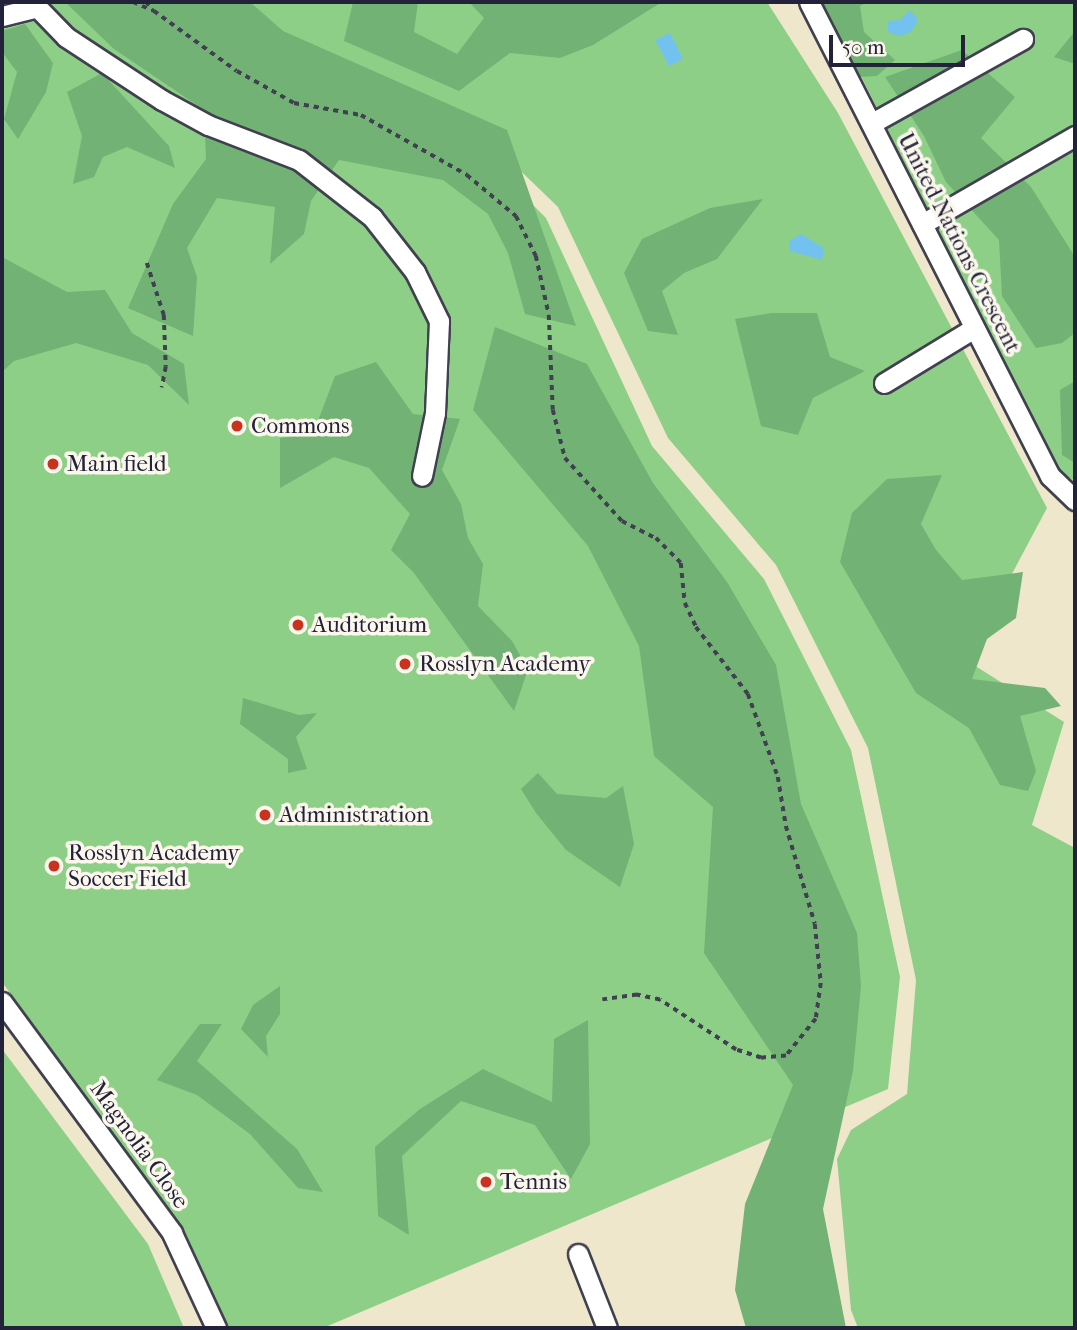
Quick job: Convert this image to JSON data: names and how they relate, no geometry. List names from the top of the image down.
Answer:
{
  "streets": {
    "street": ["United Nations Crescent", "Magnolia Close"]
  },
  "places": [
    "Commons",
    "Main field",
    "Auditorium",
    "Rosslyn Academy",
    "Administration",
    "Rosslyn Academy Soccer Field",
    "Tennis"
  ],
  "scale_bar": "50 m"
}
